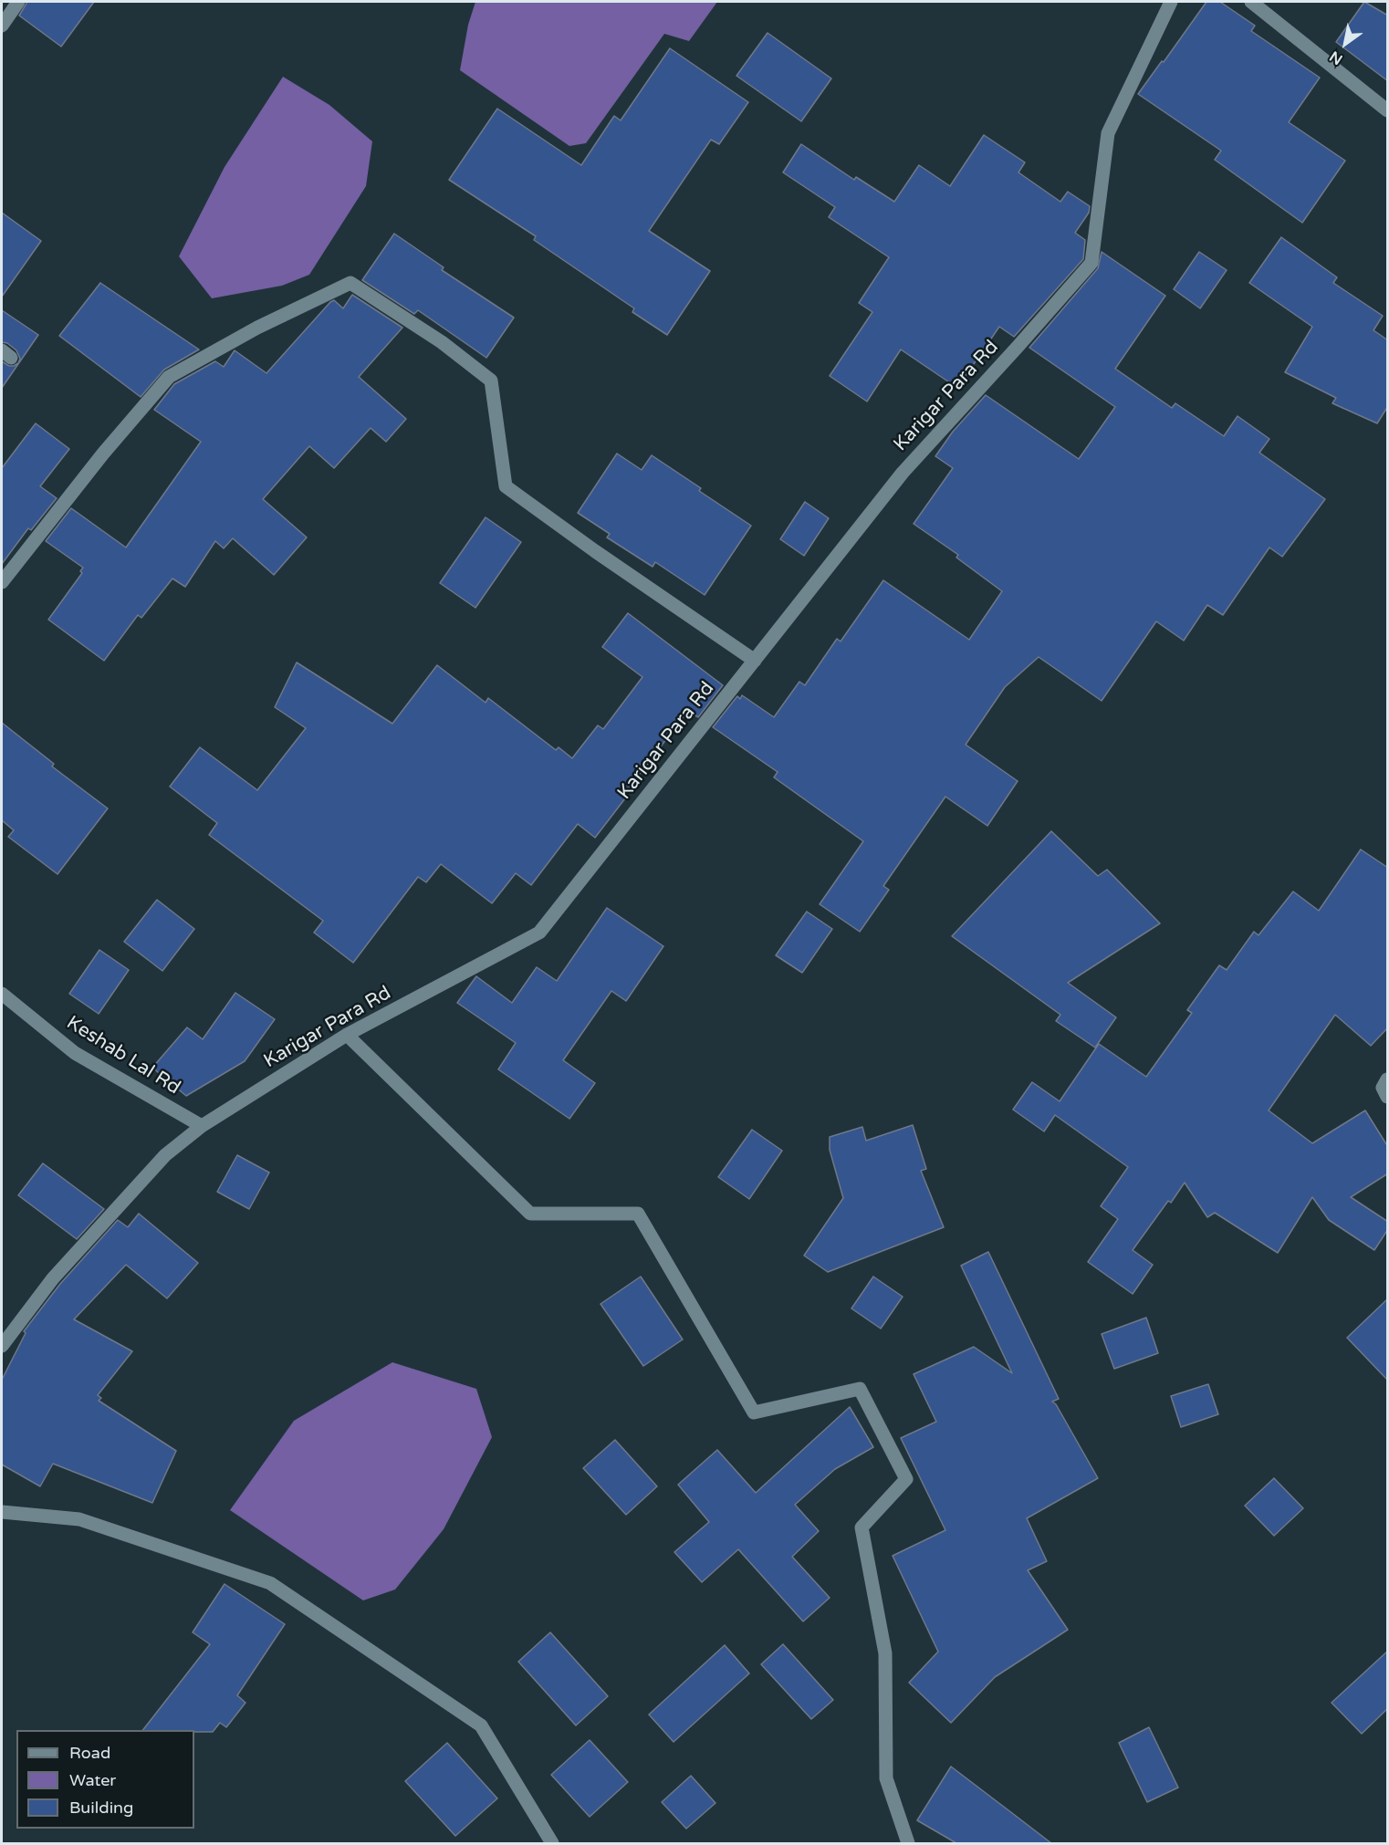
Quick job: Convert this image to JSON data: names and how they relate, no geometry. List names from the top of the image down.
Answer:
{
  "streets": {
    "street": ["Karigar Para Rd", "Keshab Lal Rd"]
  },
  "crossings": [
    ["Karigar Para Rd", "Keshab Lal Rd"]
  ],
  "legend": ["Road", "Water", "Building"],
  "north": "bottom left"
}
